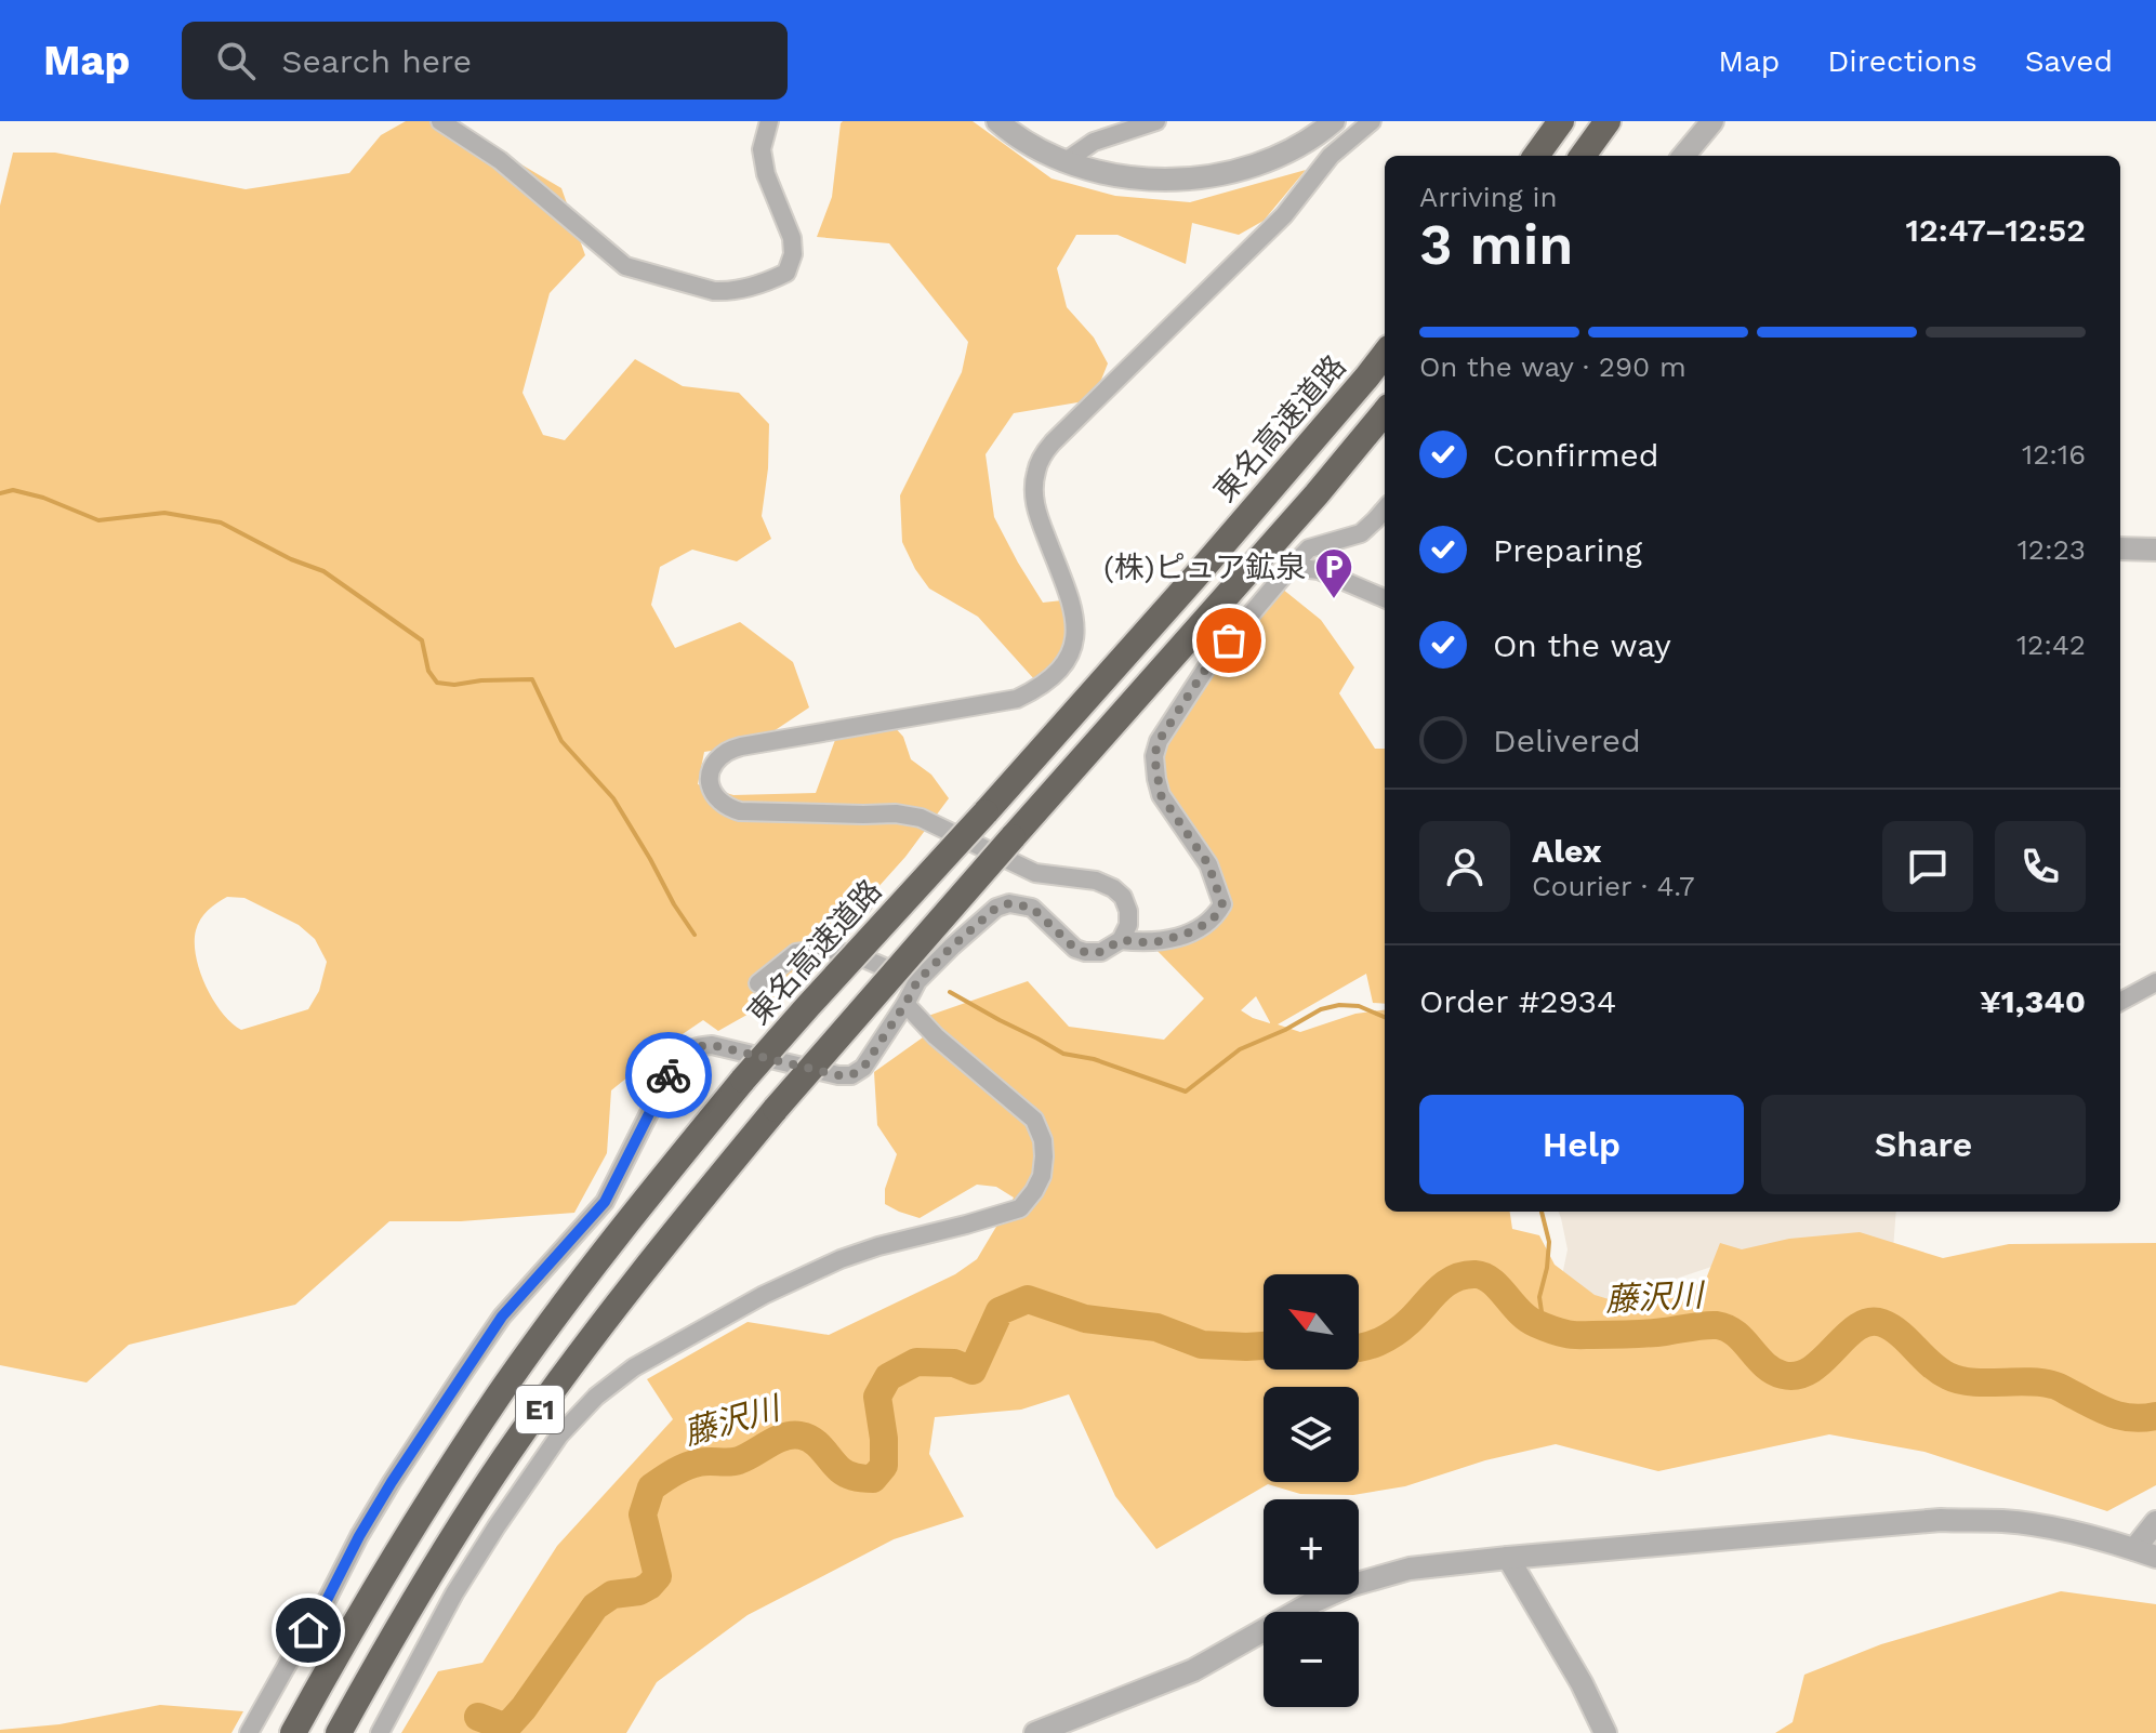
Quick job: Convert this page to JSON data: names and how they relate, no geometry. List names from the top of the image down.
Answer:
{
  "streets": {
    "highway": ["東名高速道路", "E1"]
  },
  "water": ["藤沢川"],
  "places": {
    "parking": ["(株)ピュア鉱泉"]
  },
  "north": "top left",
  "page": {
    "header": "Map",
    "search": "Search here",
    "nav": ["Map", "Directions", "Saved"],
    "heading": ["3 min", "Arriving in", "12:47–12:52"],
    "panel": [
      "Alex",
      "Courier · 4.7",
      "Order #2934",
      "¥1,340"
    ],
    "bar": "On the way · 290 m",
    "list": [
      ["Confirmed", "12:16"],
      ["Preparing", "12:23"],
      ["On the way", "12:42"],
      "Delivered"
    ],
    "buttons": ["Help", "Share"],
    "map_buttons": ["+", "−"]
  }
}
